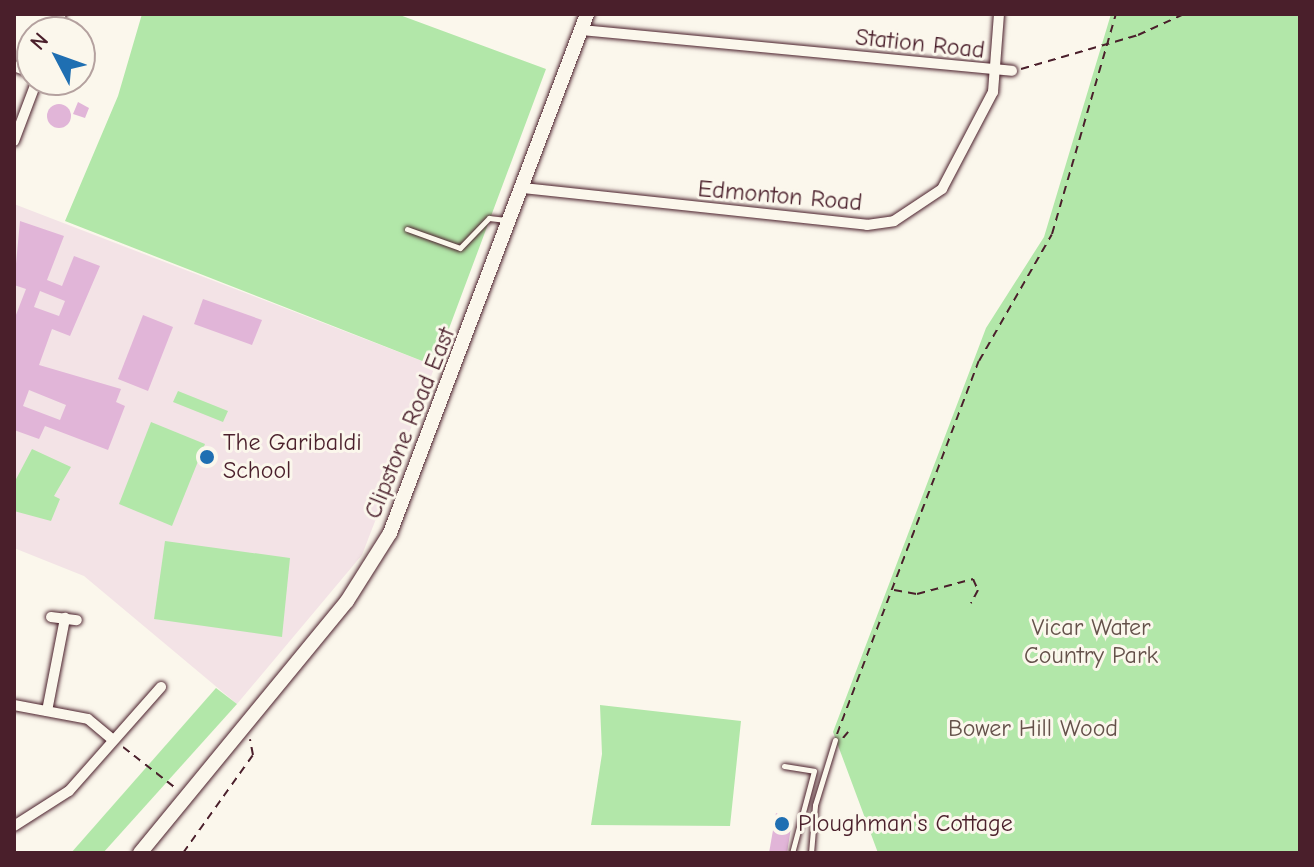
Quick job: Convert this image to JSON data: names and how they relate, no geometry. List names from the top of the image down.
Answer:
{
  "streets": {
    "main road": ["Clipstone Road East"],
    "street": ["Station Road", "Edmonton Road"]
  },
  "crossings": [
    ["Station Road", "Edmonton Road"],
    ["Station Road", "Clipstone Road East"],
    ["Edmonton Road", "Clipstone Road East"]
  ],
  "parks": ["Vicar Water Country Park", "Bower Hill Wood"],
  "places": ["The Garibaldi School", "Ploughman's Cottage"],
  "north": "top left"
}
